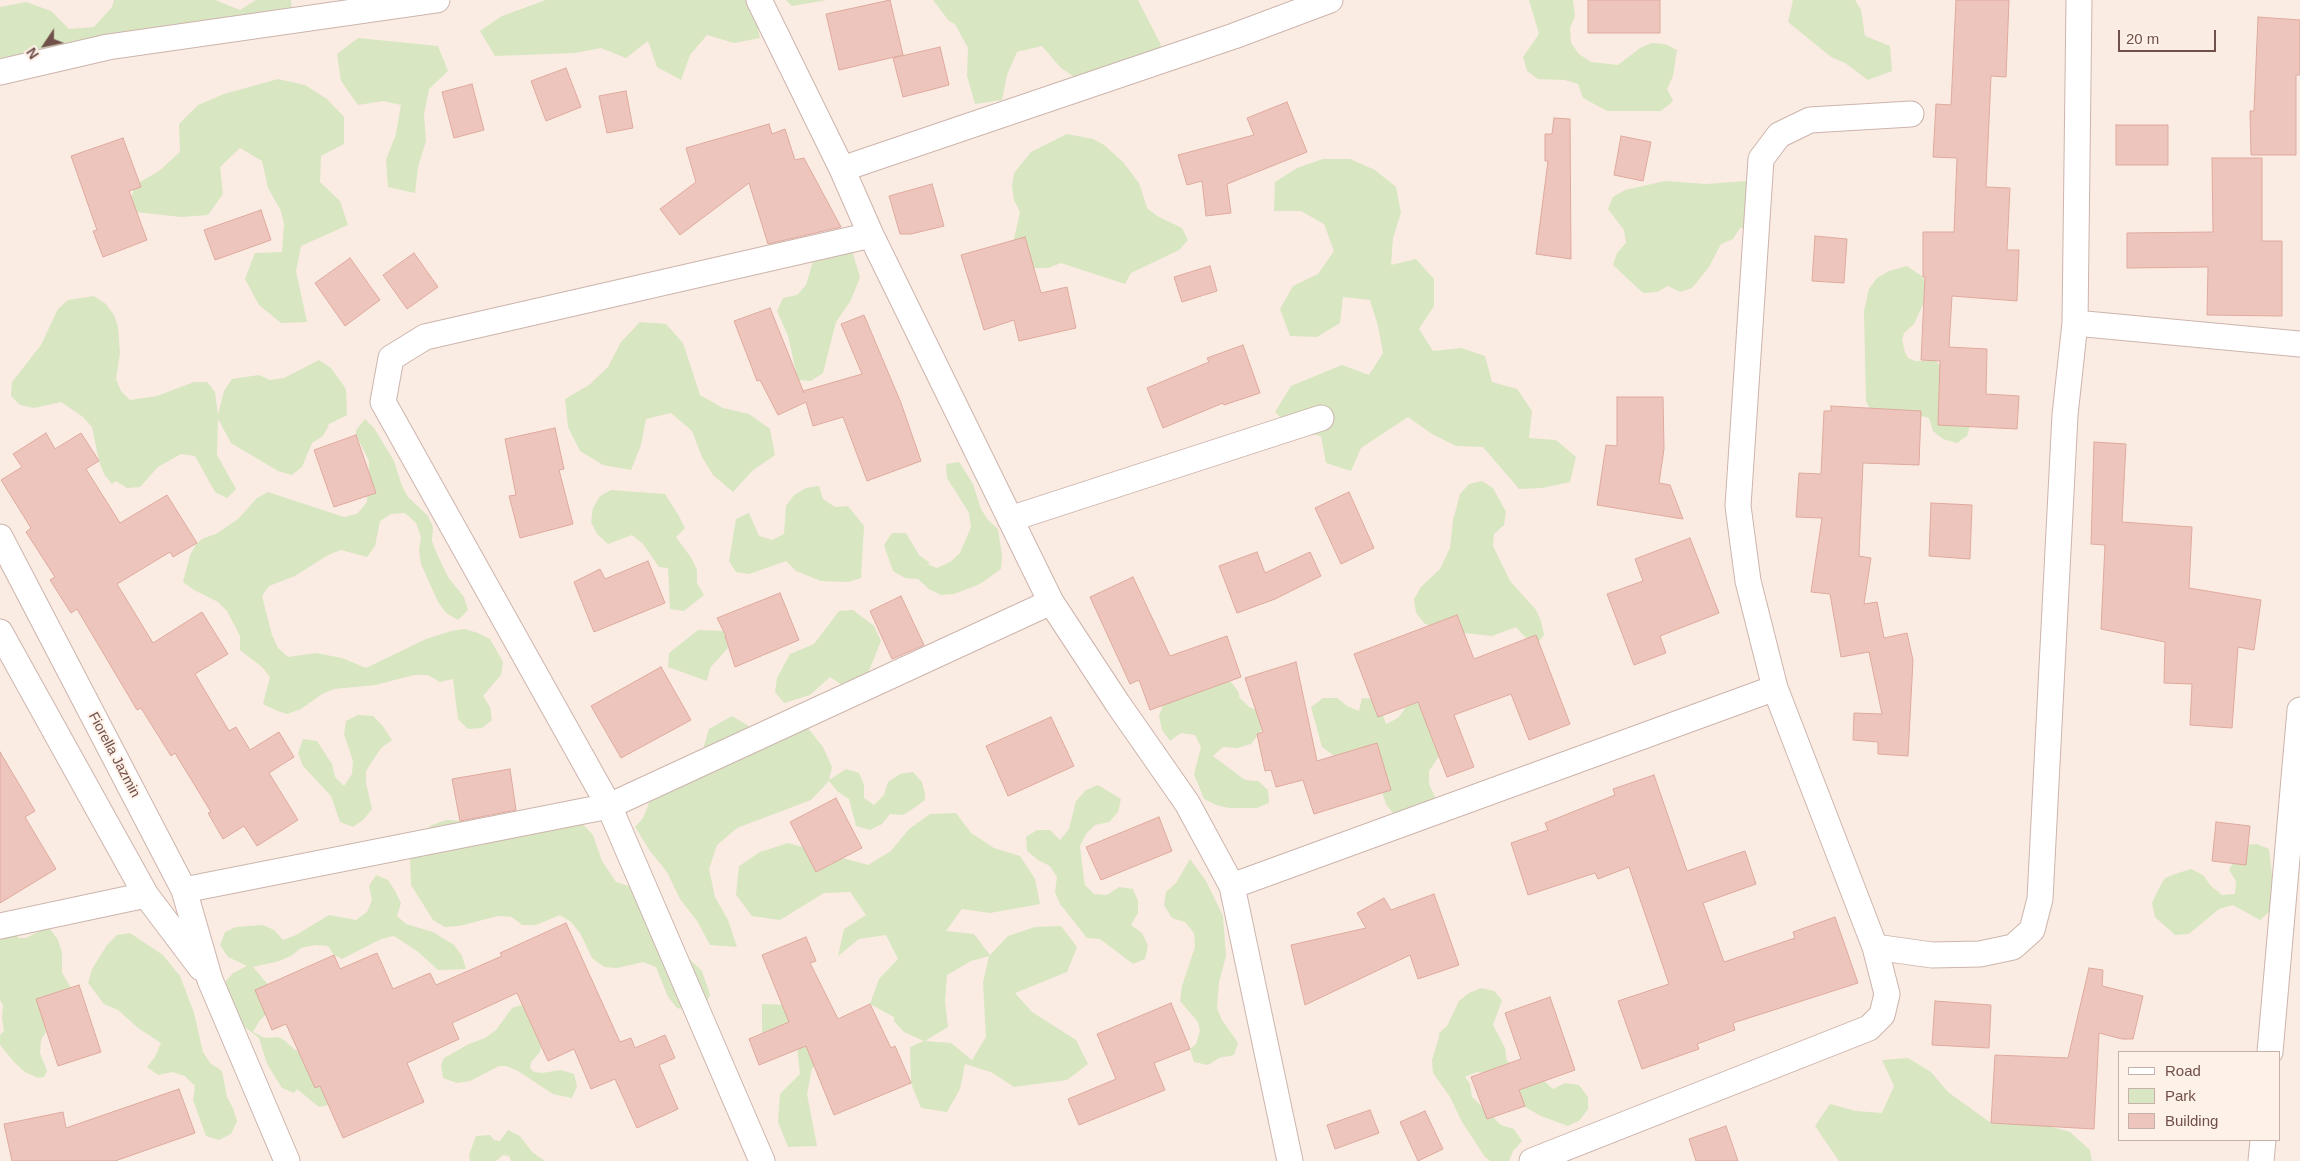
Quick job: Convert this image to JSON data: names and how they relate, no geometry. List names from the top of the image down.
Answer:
{
  "streets": {
    "street": ["Fiorella Jazmin"]
  },
  "legend": ["Road", "Park", "Building"],
  "scale_bar": "20 m",
  "north": "bottom left"
}
